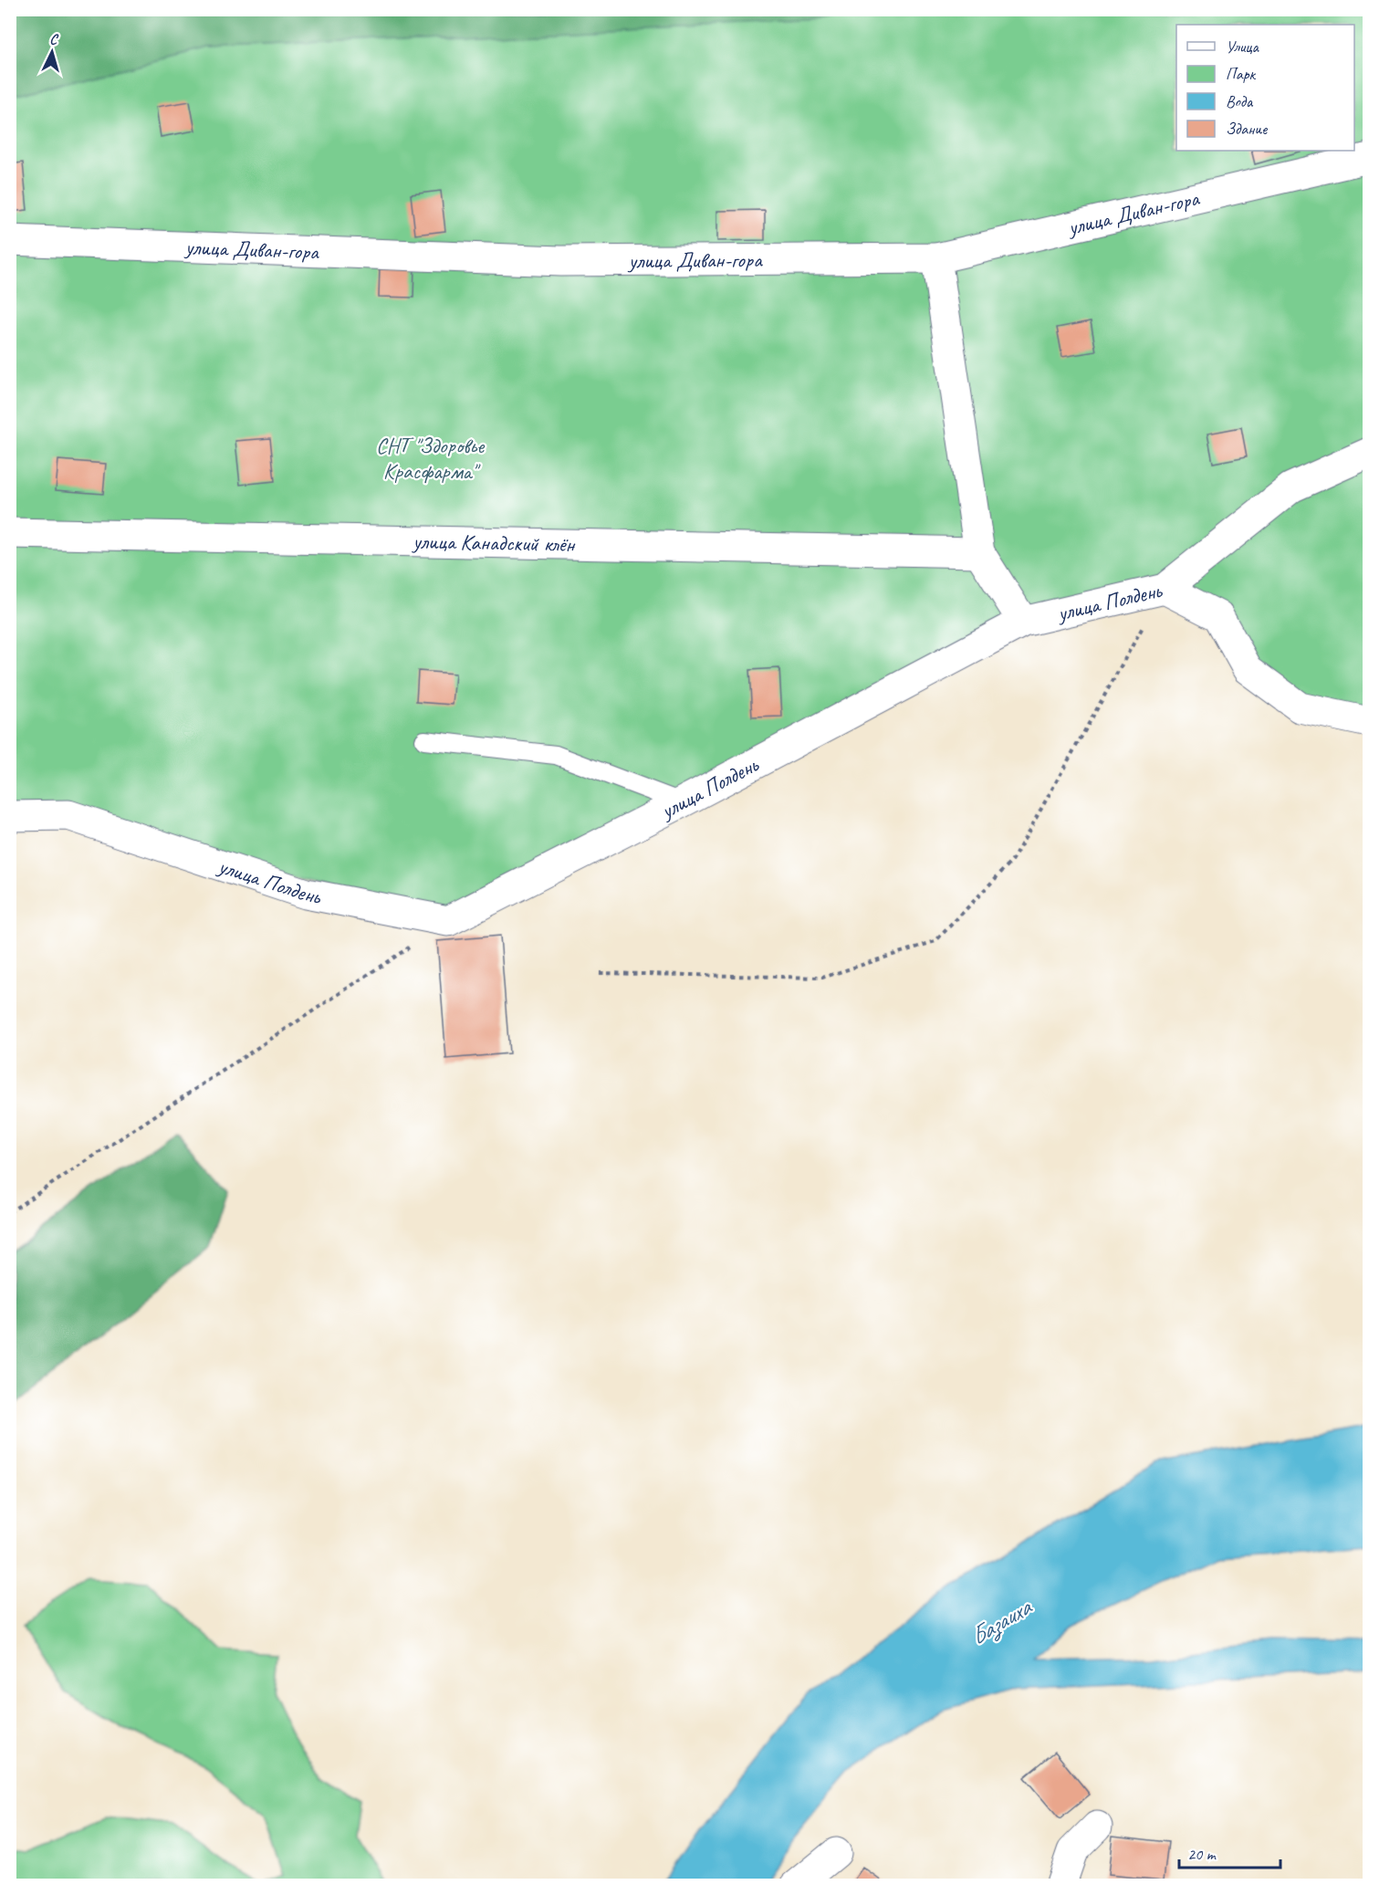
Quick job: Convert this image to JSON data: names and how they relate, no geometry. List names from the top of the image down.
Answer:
{
  "streets": {
    "street": ["улица Диван-гора", "улица Канадский клён", "улица Полдень"]
  },
  "water": ["Базаиха"],
  "parks": ["СНТ \"Здоровье Красфарма\""],
  "legend": [
    "Улица",
    "Парк",
    "Вода",
    "Здание"
  ],
  "scale_bar": "20 m",
  "north": "top"
}
